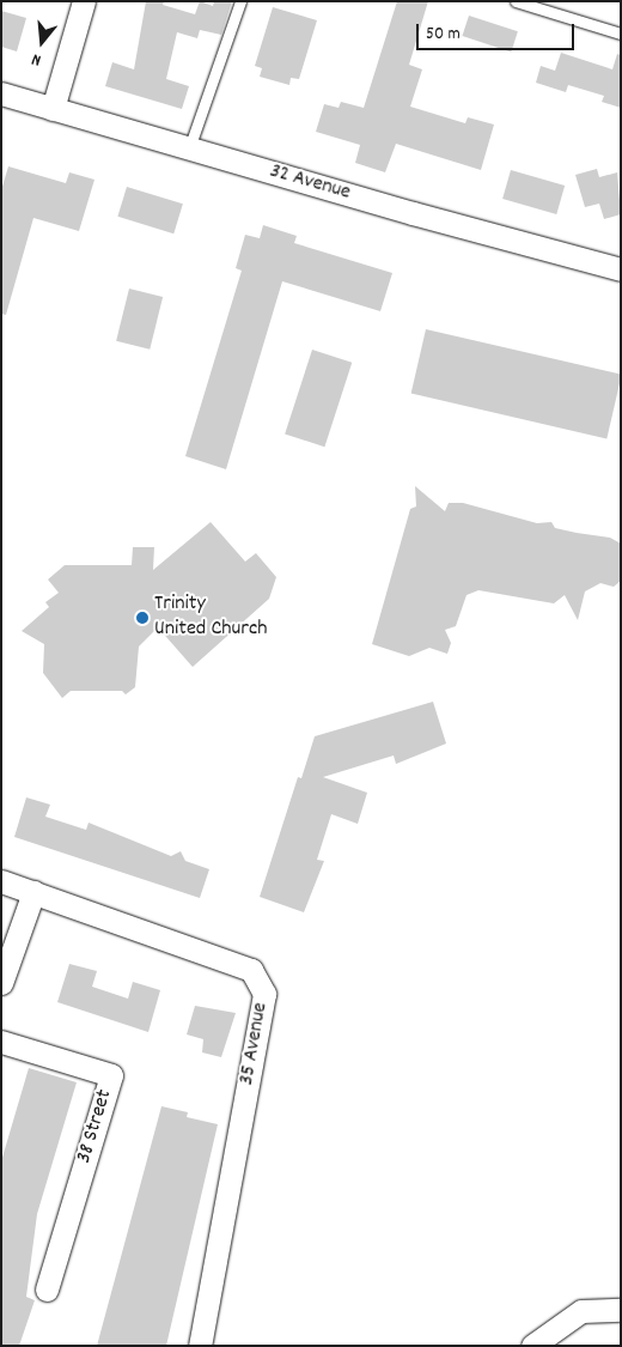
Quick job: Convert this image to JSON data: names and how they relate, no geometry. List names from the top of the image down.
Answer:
{
  "streets": {
    "street": ["32 Avenue", "35 Avenue", "38 Street"]
  },
  "places": ["Trinity United Church"],
  "scale_bar": "50 m",
  "north": "bottom"
}
